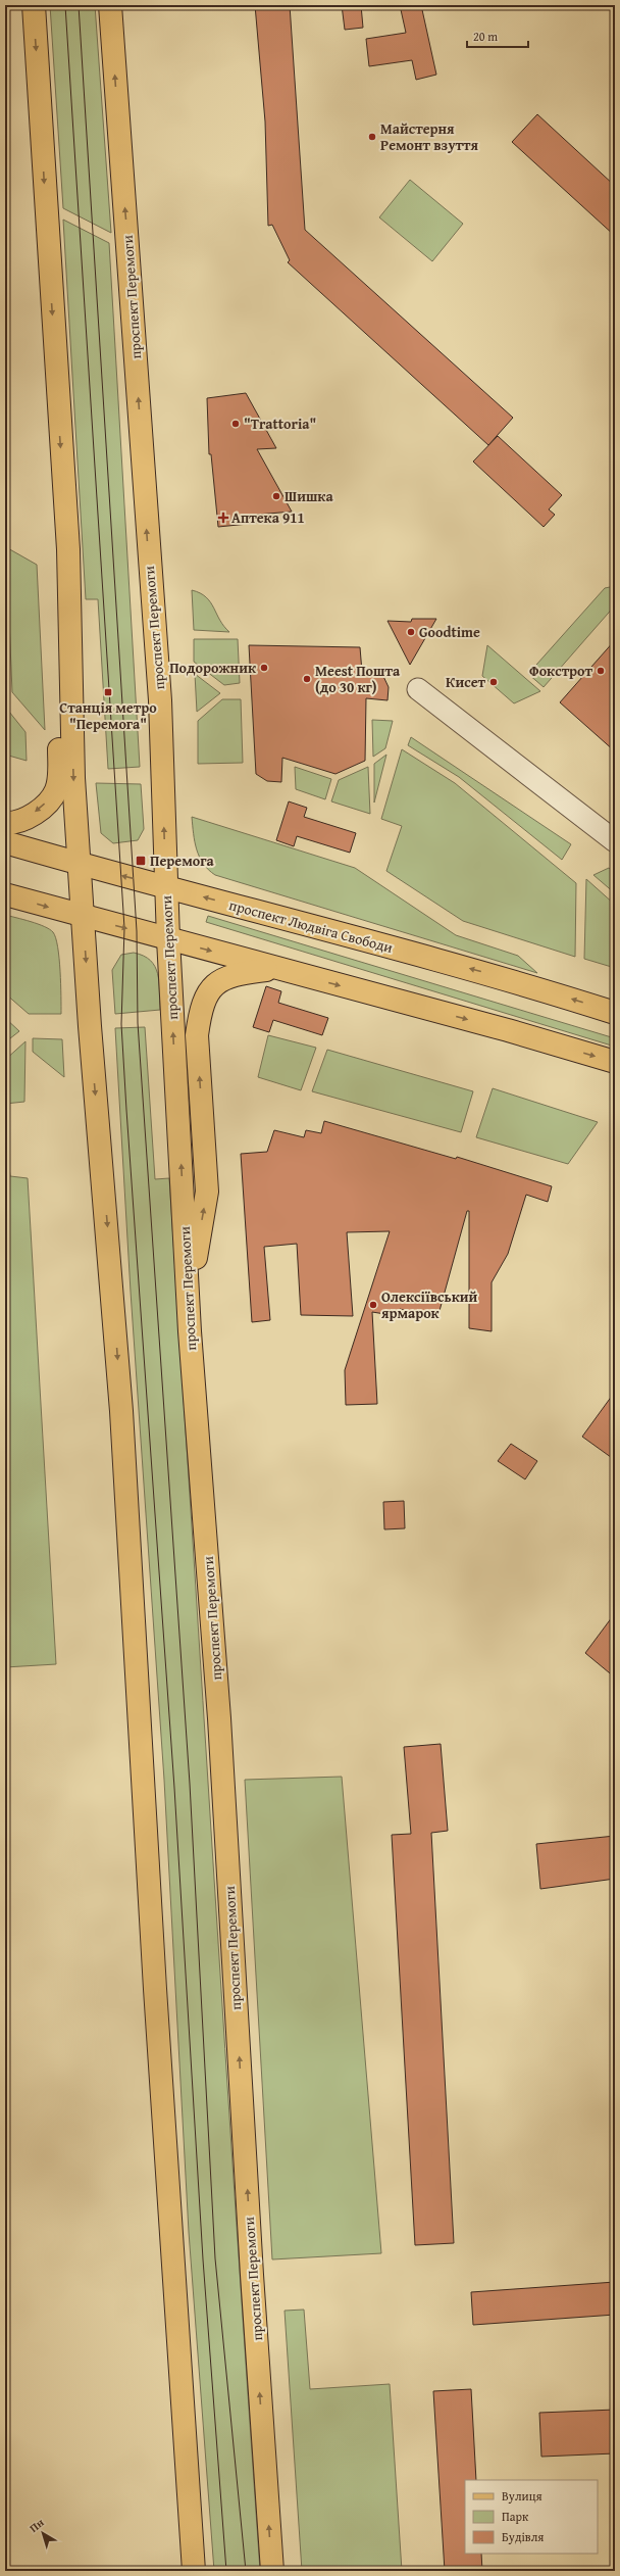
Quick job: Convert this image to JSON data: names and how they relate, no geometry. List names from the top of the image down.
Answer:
{
  "streets": {
    "main road": ["проспект Перемоги", "проспект Людвіга Свободи"]
  },
  "crossings": [
    ["проспект Перемоги", "проспект Людвіга Свободи"]
  ],
  "places": {
    "other": [
      "Майстерня Ремонт взуття",
      "\"Trattoria\"",
      "Шишка",
      "Goodtime",
      "Подорожник",
      "Фокстрот",
      "Meest Пошта (до 30 кг)",
      "Кисет",
      "Олексіївський ярмарок"
    ],
    "health": ["Аптека 911"],
    "transit": ["Станція метро \"Перемога\"", "Перемога"]
  },
  "legend": ["Вулиця", "Парк", "Будівля"],
  "scale_bar": "20 m",
  "north": "top left"
}
